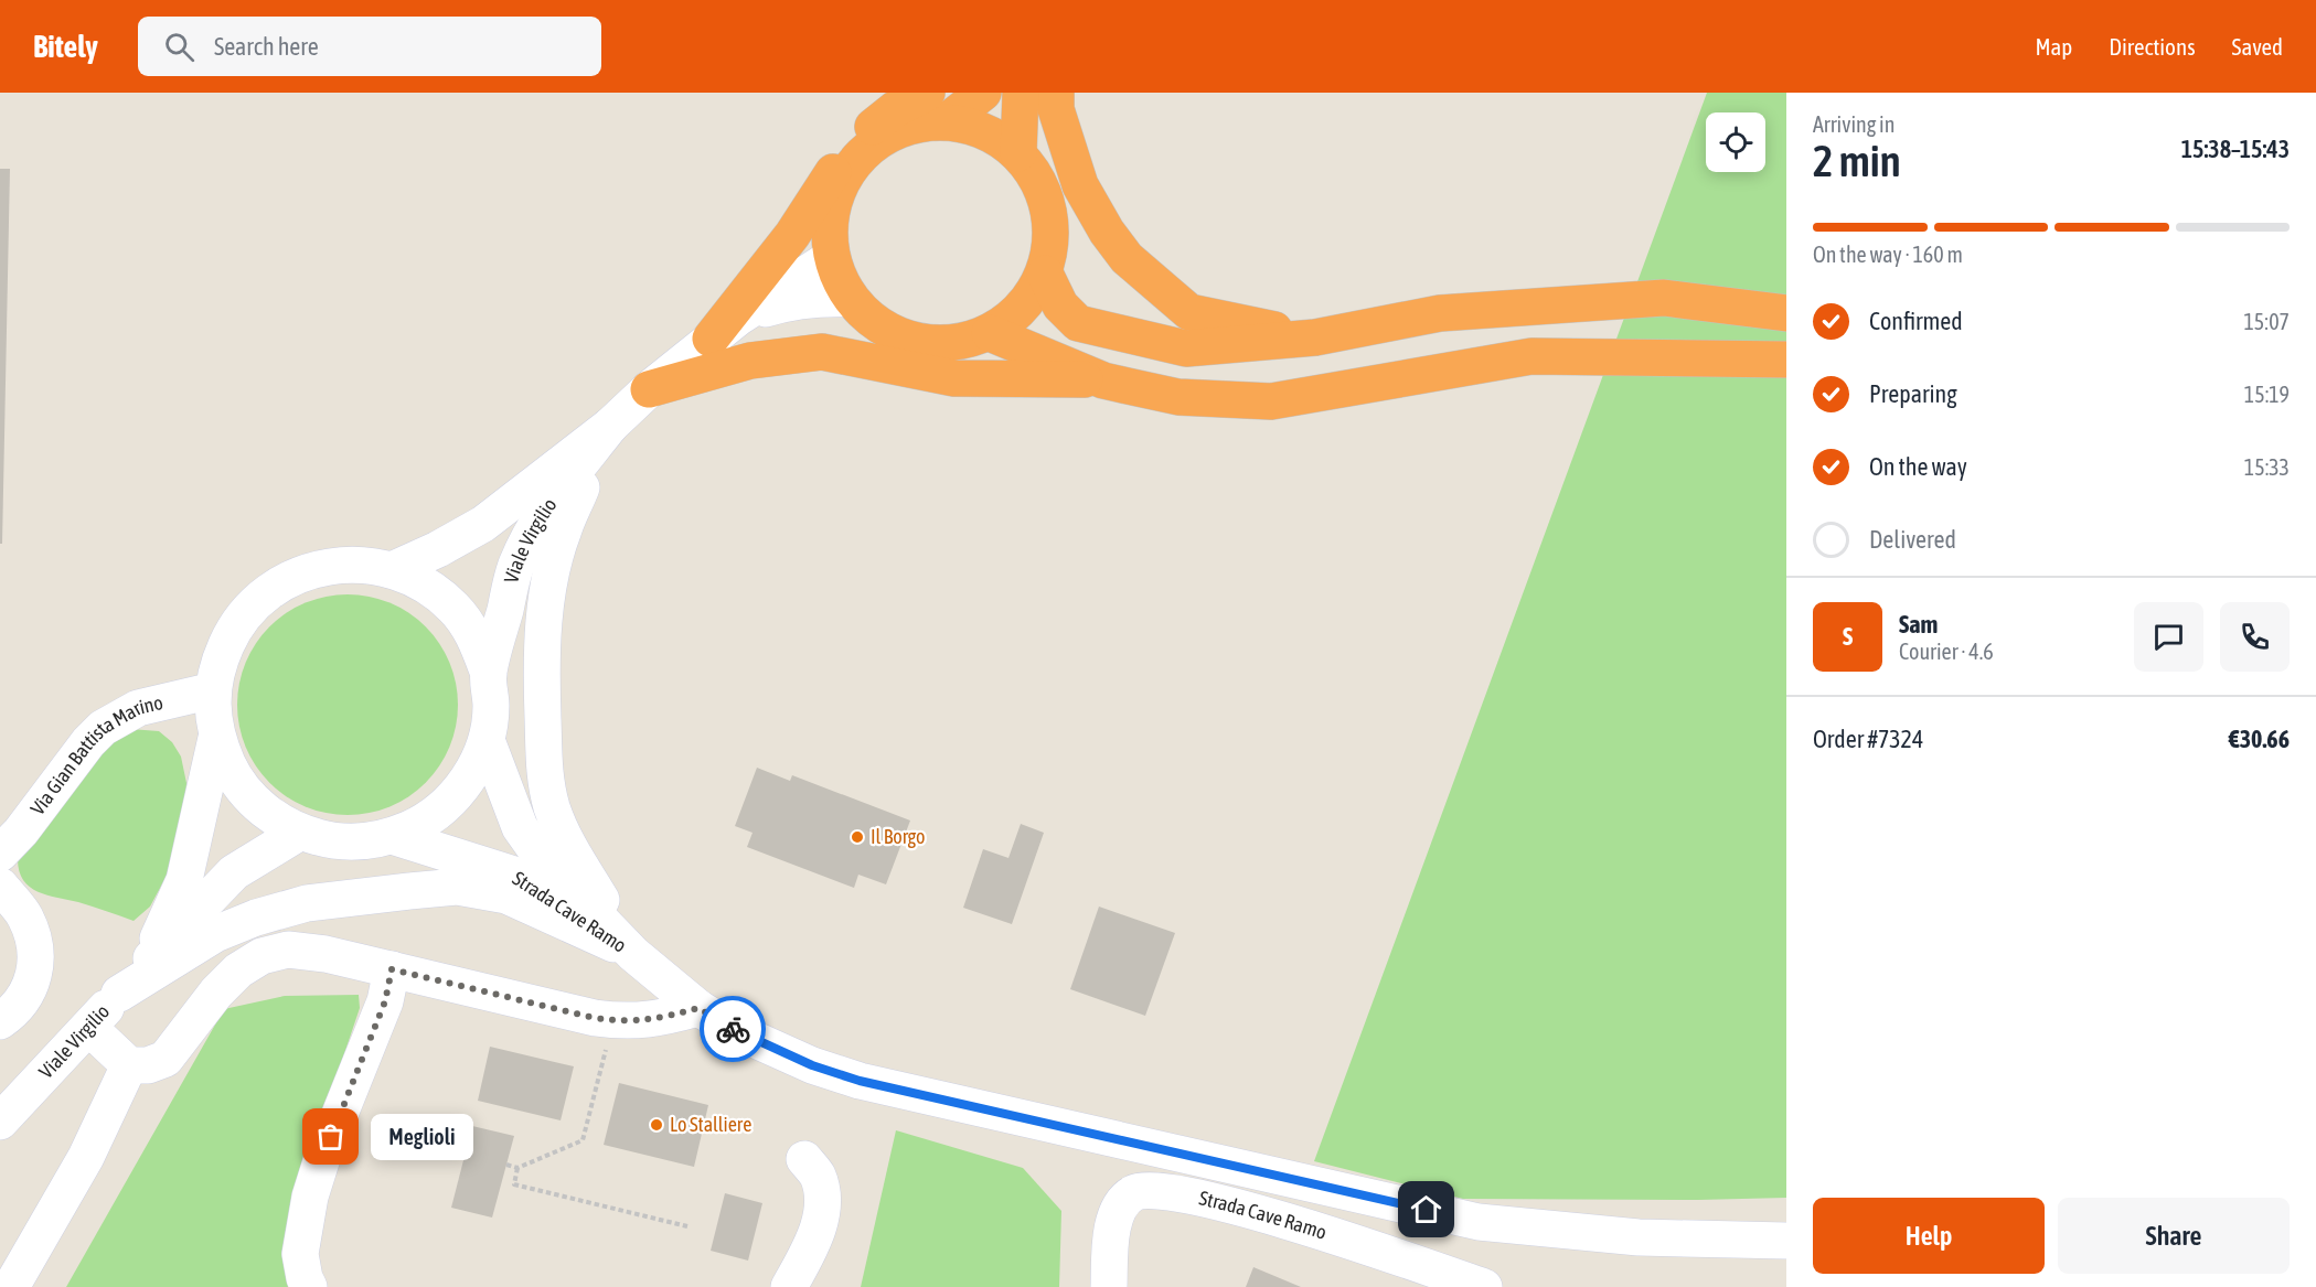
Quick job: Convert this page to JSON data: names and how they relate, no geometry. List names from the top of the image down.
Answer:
{
  "streets": {
    "street": ["Viale Virgilio", "Via Gian Battista Marino", "Strada Cave Ramo"]
  },
  "places": ["Il Borgo", "Lo Stalliere", "Meglioli"],
  "page": {
    "header": "Bitely",
    "search": "Search here",
    "nav": ["Map", "Directions", "Saved"],
    "heading": ["2 min", "Arriving in", "15:38–15:43"],
    "panel": [
      "Sam",
      "Courier · 4.6",
      "Order #7324",
      "€30.66"
    ],
    "bar": "On the way · 160 m",
    "list": [
      ["Confirmed", "15:07"],
      ["Preparing", "15:19"],
      ["On the way", "15:33"],
      "Delivered"
    ],
    "round": "S",
    "bubble": "Meglioli",
    "buttons": ["Help", "Share"]
  }
}
